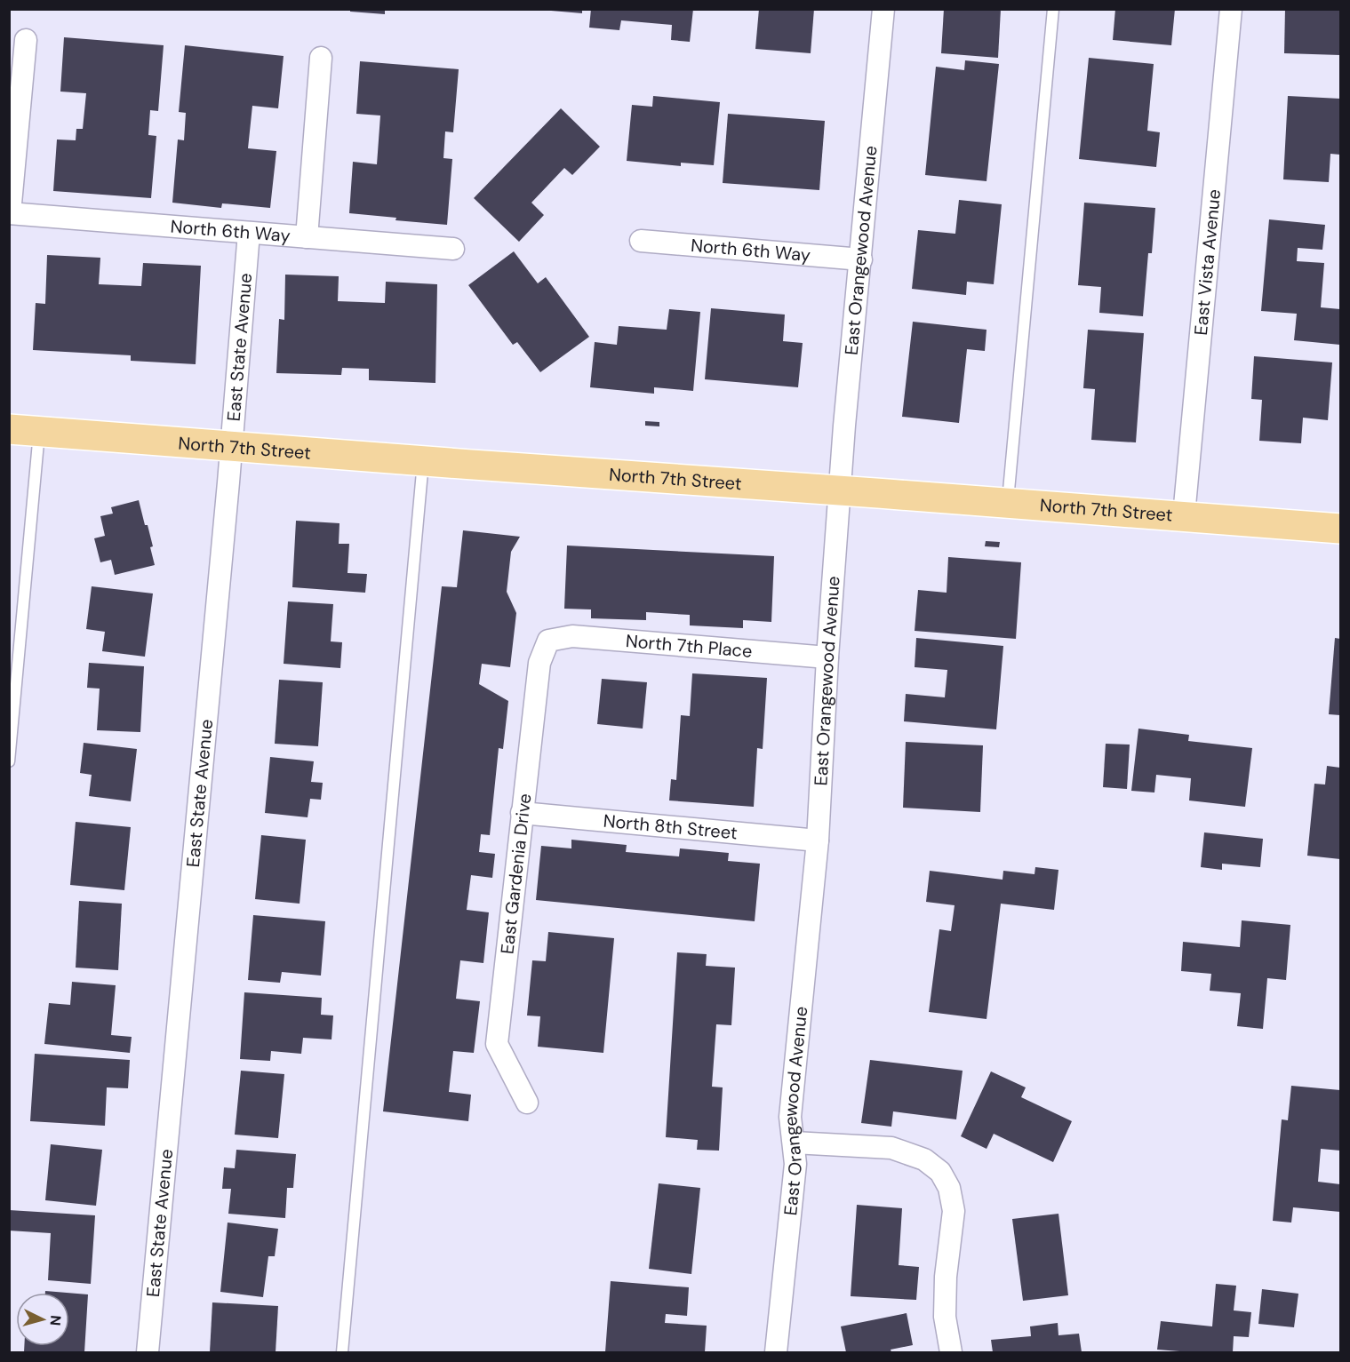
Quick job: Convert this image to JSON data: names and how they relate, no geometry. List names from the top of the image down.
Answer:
{
  "streets": {
    "main road": ["North 7th Street"],
    "street": [
      "North 6th Way",
      "East Orangewood Avenue",
      "East Vista Avenue",
      "East State Avenue",
      "North 7th Place",
      "North 8th Street",
      "East Gardenia Drive"
    ]
  },
  "crossings": [
    ["North 6th Way", "East Orangewood Avenue"],
    ["North 6th Way", "East State Avenue"],
    ["East Orangewood Avenue", "North 7th Street"],
    ["East Orangewood Avenue", "North 7th Place"],
    ["East Orangewood Avenue", "North 8th Street"],
    ["East Vista Avenue", "North 7th Street"],
    ["East State Avenue", "North 7th Street"],
    ["North 7th Place", "East Gardenia Drive"],
    ["North 8th Street", "East Gardenia Drive"]
  ],
  "north": "right"
}
